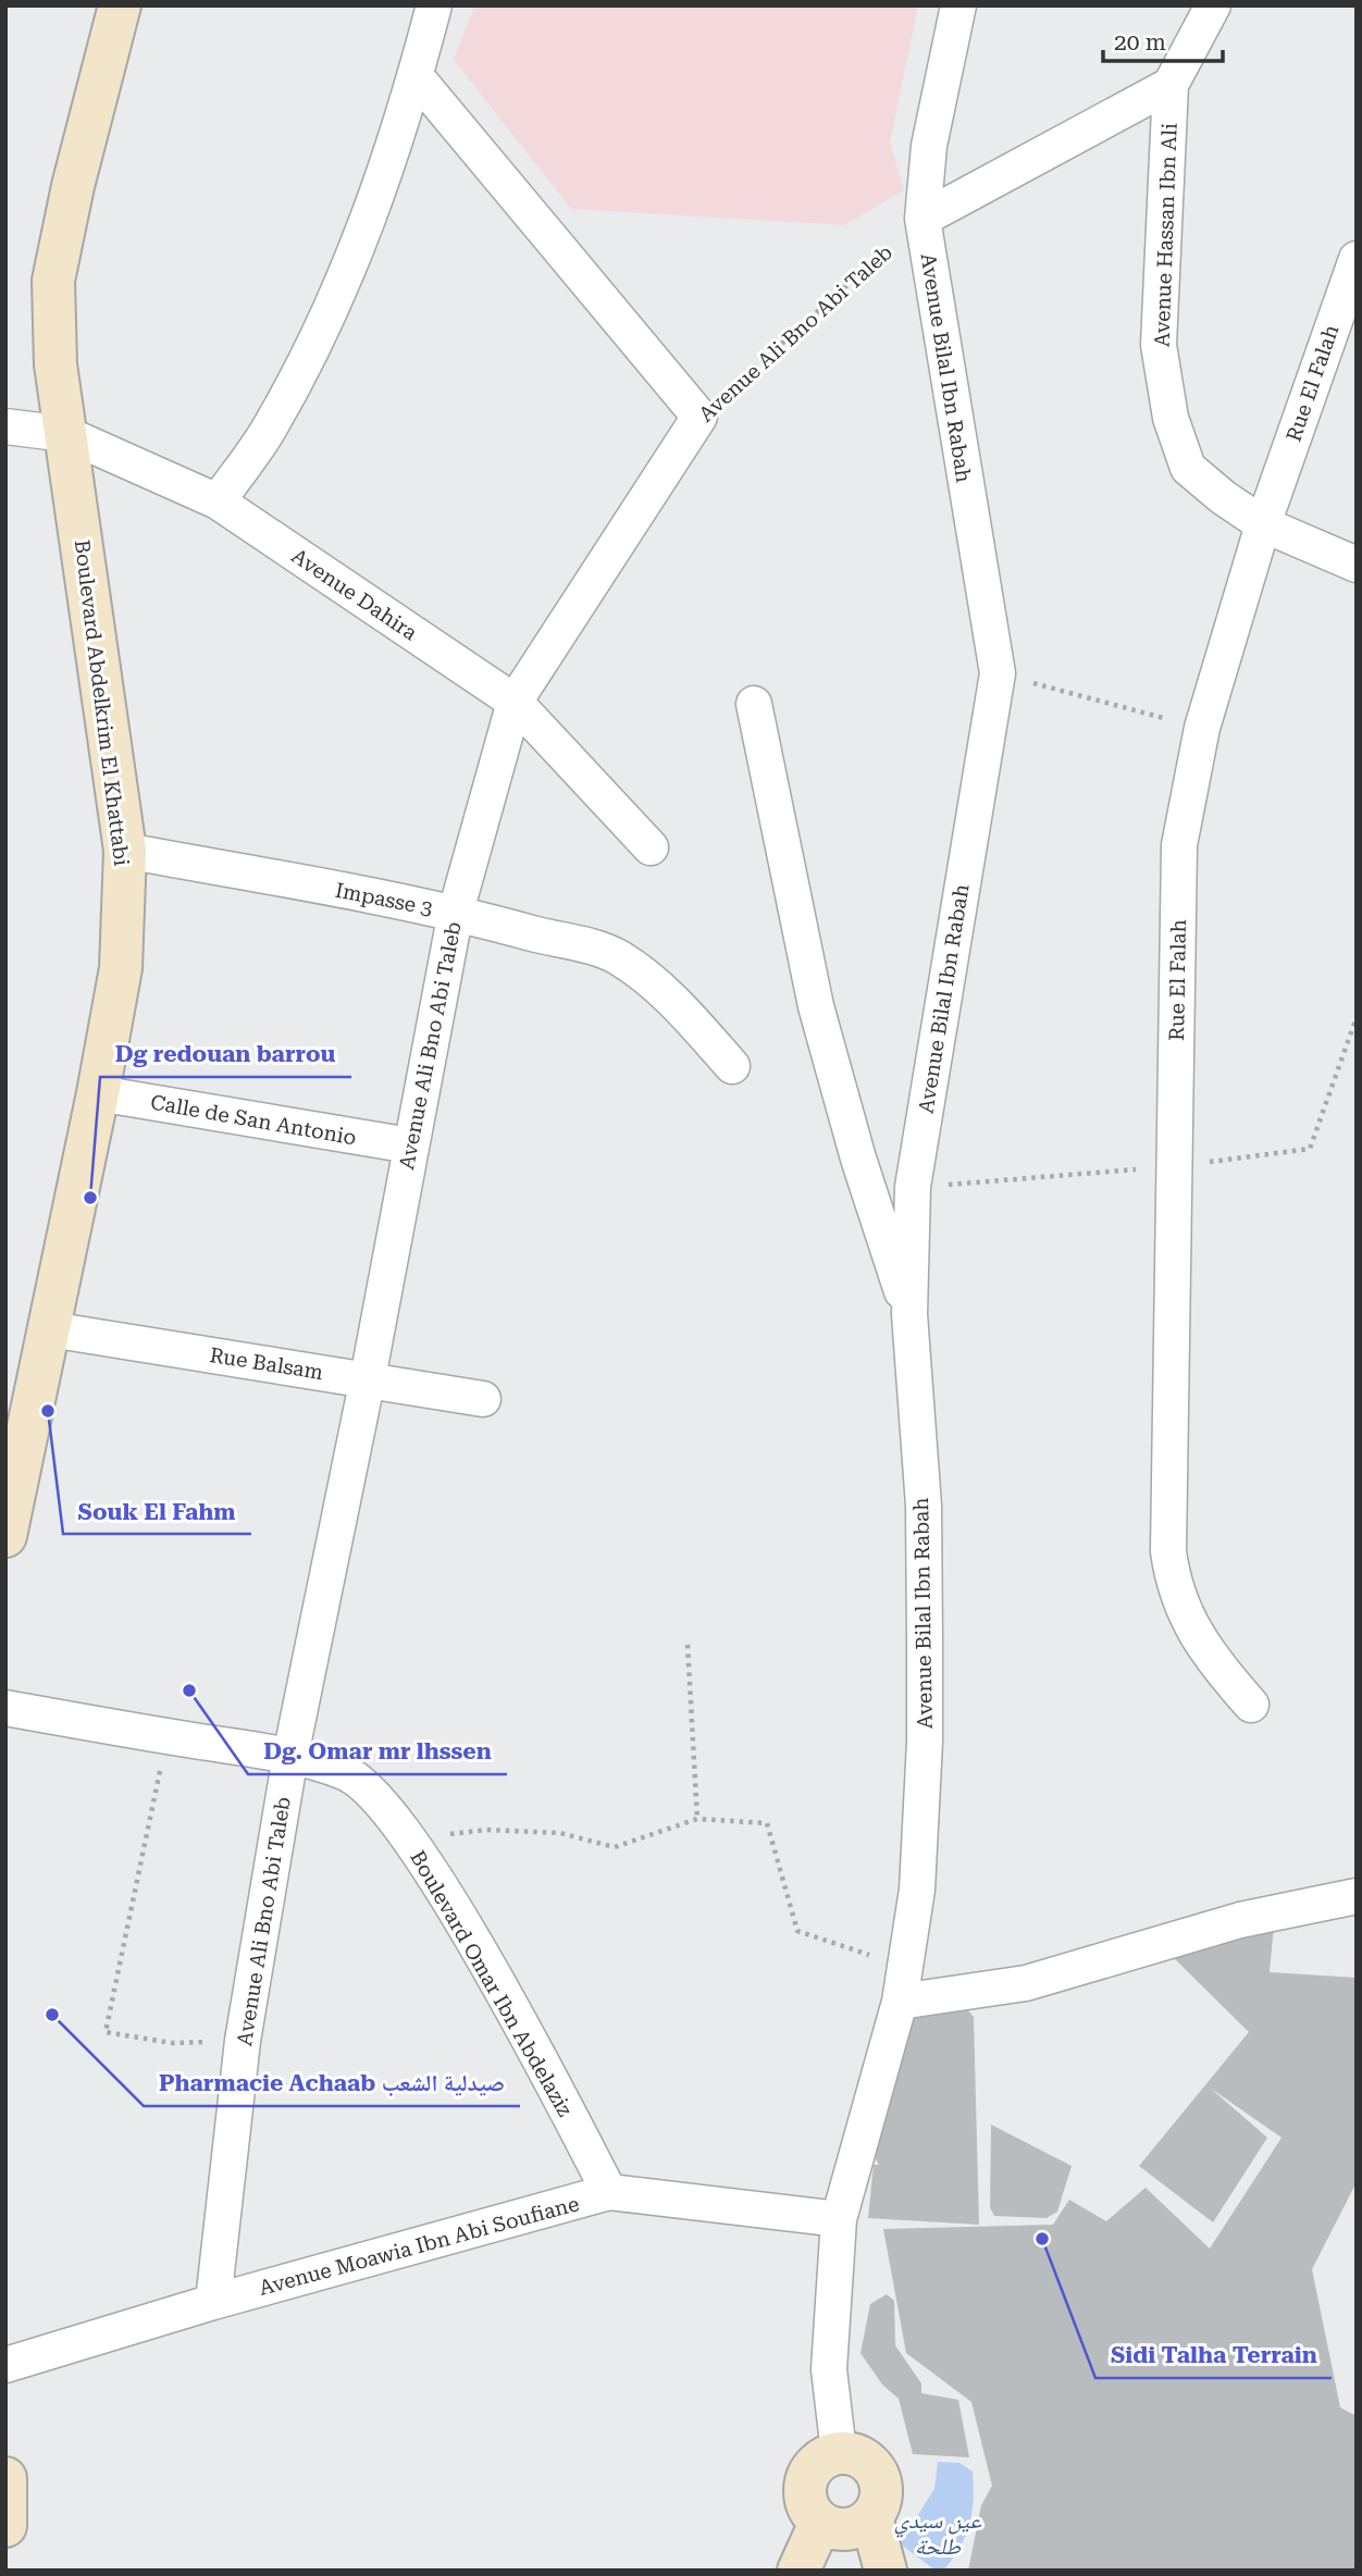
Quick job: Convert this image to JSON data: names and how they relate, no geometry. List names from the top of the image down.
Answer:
{
  "streets": {
    "street": [
      "Avenue Hassan Ibn Ali",
      "Avenue Ali Bno Abi Taleb",
      "Avenue Bilal Ibn Rabah",
      "Rue El Falah",
      "Avenue Dahira",
      "Boulevard Abdelkrim El Khattabi",
      "Impasse 3",
      "Calle de San Antonio",
      "Rue Balsam",
      "Boulevard Omar Ibn Abdelaziz",
      "Avenue Moawia Ibn Abi Soufiane"
    ]
  },
  "crossings": [
    ["Avenue Hassan Ibn Ali", "Rue El Falah"],
    ["Avenue Ali Bno Abi Taleb", "Avenue Bilal Ibn Rabah"],
    ["Avenue Ali Bno Abi Taleb", "Avenue Dahira"],
    ["Avenue Ali Bno Abi Taleb", "Impasse 3"],
    ["Avenue Ali Bno Abi Taleb", "Calle de San Antonio"],
    ["Avenue Ali Bno Abi Taleb", "Rue Balsam"],
    ["Avenue Ali Bno Abi Taleb", "Boulevard Omar Ibn Abdelaziz"],
    ["Avenue Ali Bno Abi Taleb", "Avenue Moawia Ibn Abi Soufiane"],
    ["Avenue Bilal Ibn Rabah", "Avenue Moawia Ibn Abi Soufiane"],
    ["Avenue Dahira", "Boulevard Abdelkrim El Khattabi"],
    ["Boulevard Abdelkrim El Khattabi", "Impasse 3"],
    ["Boulevard Abdelkrim El Khattabi", "Calle de San Antonio"],
    ["Boulevard Abdelkrim El Khattabi", "Rue Balsam"],
    ["Boulevard Omar Ibn Abdelaziz", "Avenue Moawia Ibn Abi Soufiane"]
  ],
  "water": ["عين سيدي طلحة"],
  "places": [
    "Dg redouan barrou",
    "Souk El Fahm",
    "Dg. Omar mr lhssen",
    "Pharmacie Achaab صيدلية الشعب",
    "Sidi Talha Terrain"
  ],
  "scale_bar": "20 m"
}
